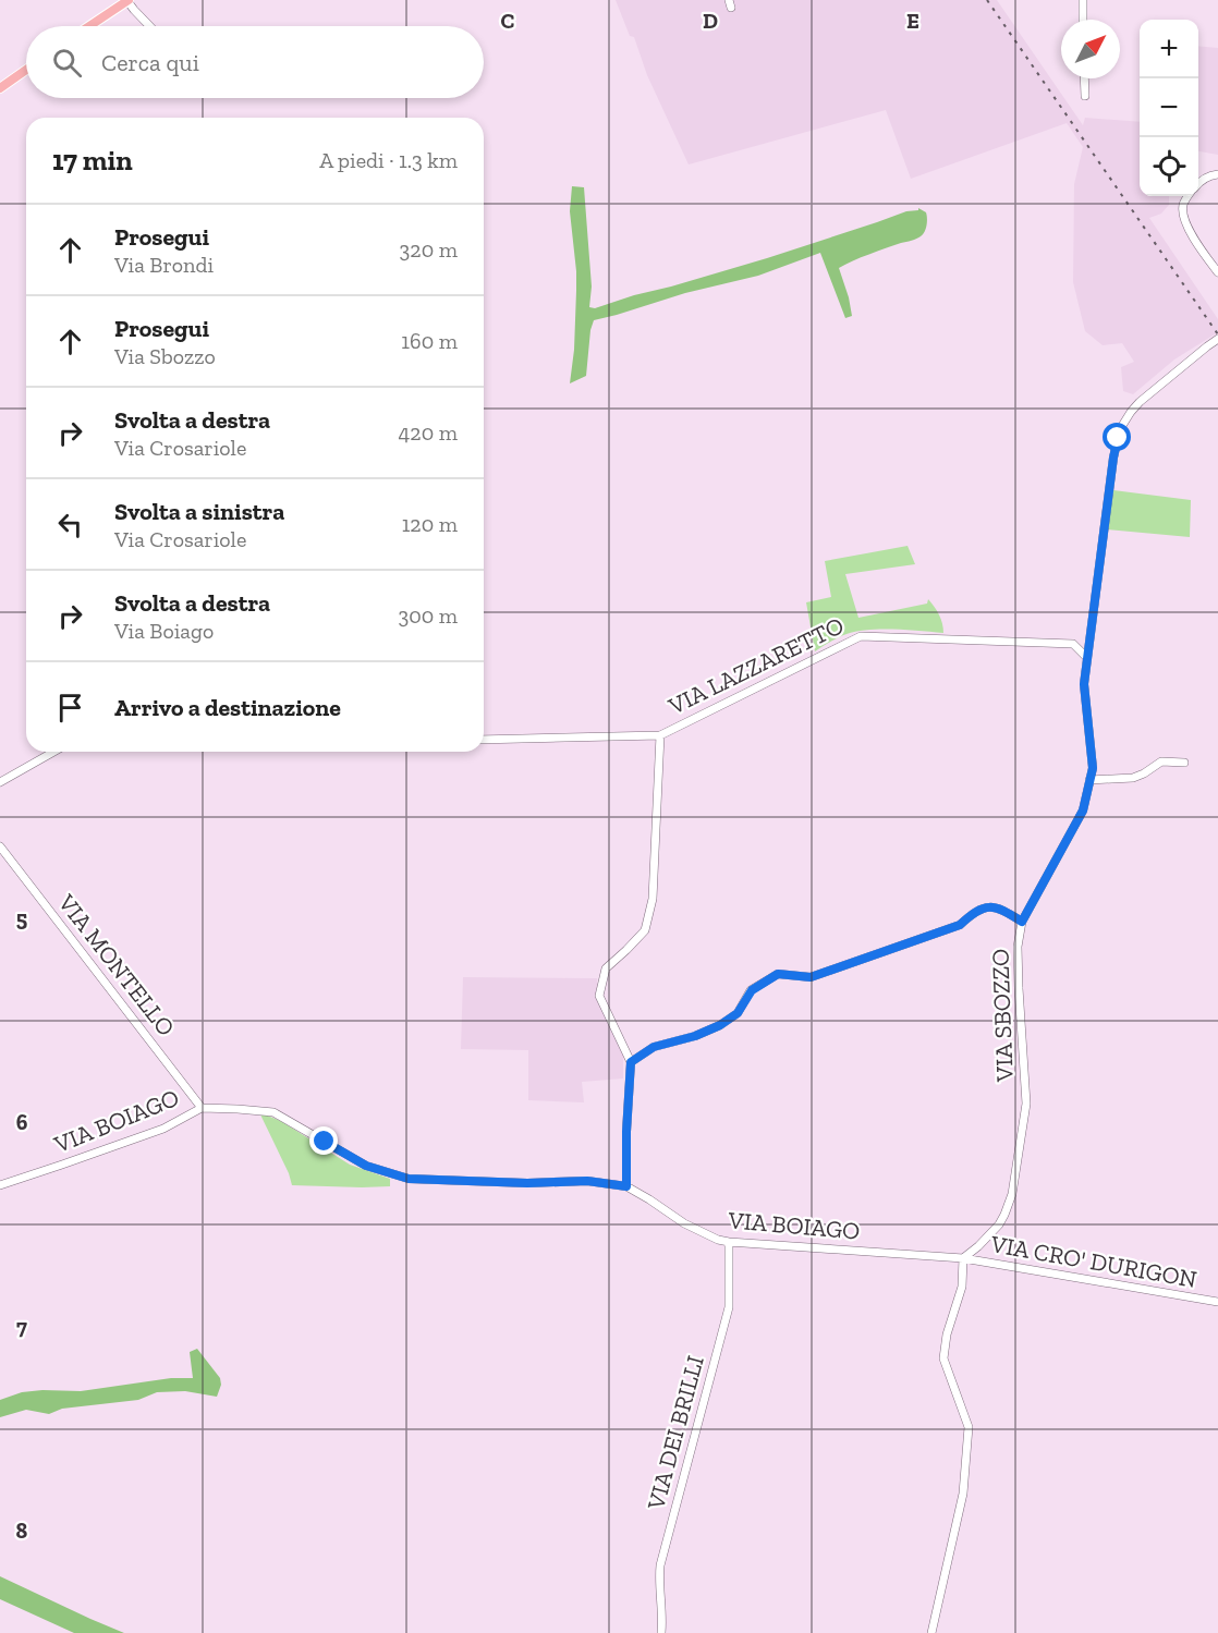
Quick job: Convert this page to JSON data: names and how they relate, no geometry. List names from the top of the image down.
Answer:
{
  "streets": {
    "street": [
      "VIA LAZZARETTO",
      "VIA MONTELLO",
      "VIA SBOZZO",
      "VIA BOIAGO",
      "VIA CRO' DURIGON",
      "VIA DEI BRILLI"
    ]
  },
  "crossings": [
    ["VIA LAZZARETTO", "VIA SBOZZO"],
    ["VIA MONTELLO", "VIA BOIAGO"],
    ["VIA SBOZZO", "VIA BOIAGO"],
    ["VIA SBOZZO", "VIA CRO' DURIGON"],
    ["VIA BOIAGO", "VIA CRO' DURIGON"],
    ["VIA BOIAGO", "VIA DEI BRILLI"]
  ],
  "north": "top right",
  "page": {
    "map_buttons": ["+", "−"],
    "search": "Cerca qui",
    "heading": ["17 min", "A piedi · 1.3 km"],
    "list": [
      ["Prosegui", "Via Brondi", "320 m"],
      ["Prosegui", "Via Sbozzo", "160 m"],
      ["Svolta a destra", "Via Crosariole", "420 m"],
      ["Svolta a sinistra", "Via Crosariole", "120 m"],
      ["Svolta a destra", "Via Boiago", "300 m"],
      "Arrivo a destinazione"
    ]
  },
  "grid": {
    "columns": ["C", "D", "E"],
    "rows": [
      "5",
      "6",
      "7",
      "8"
    ]
  }
}
